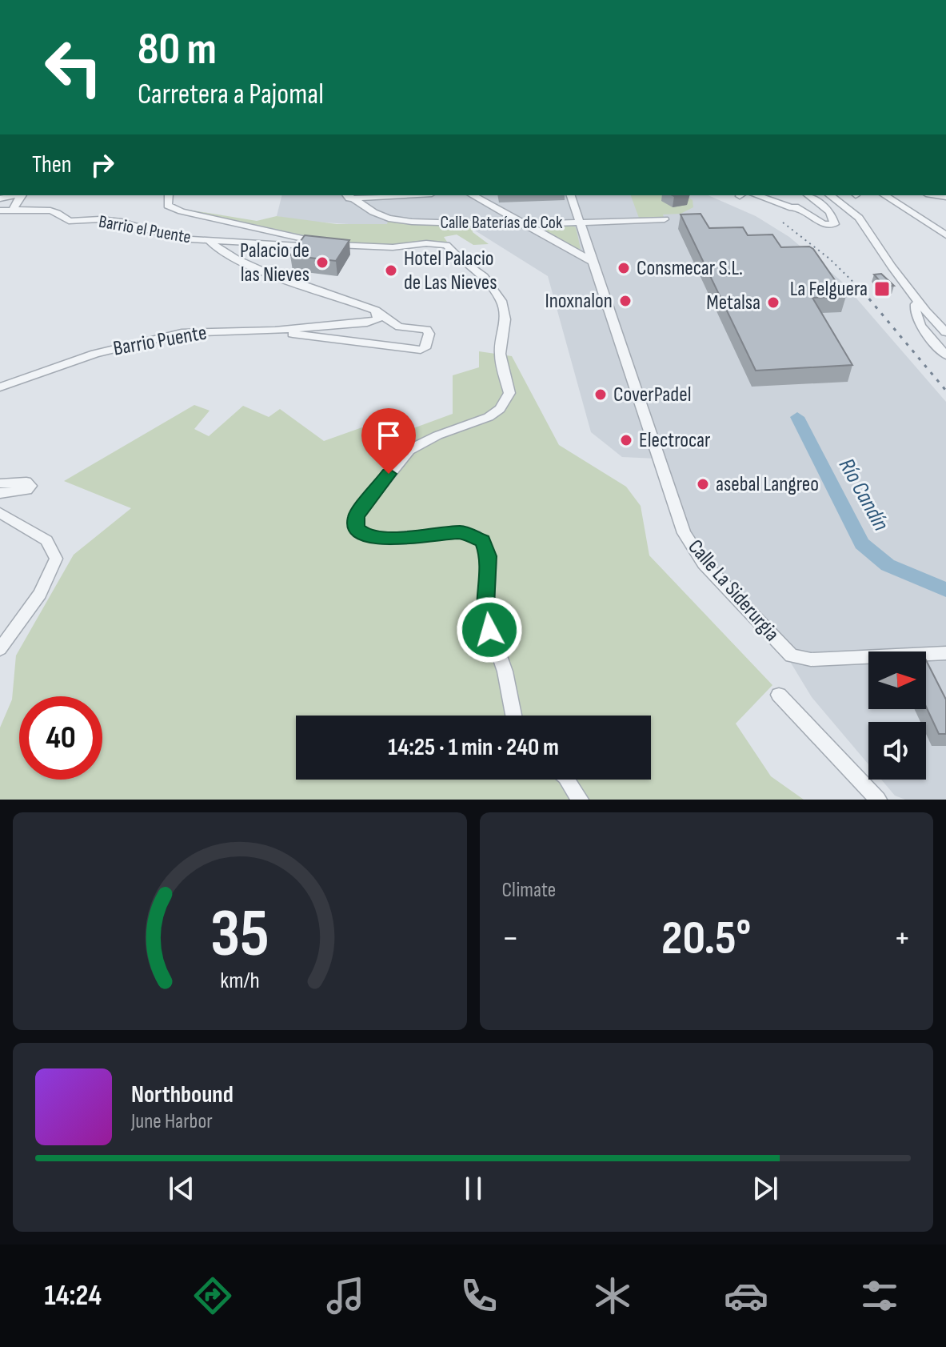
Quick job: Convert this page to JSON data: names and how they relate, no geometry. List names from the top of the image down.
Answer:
{
  "streets": {
    "street": [
      "Calle Baterías de Cok",
      "Barrio el Puente",
      "Barrio Puente",
      "Calle La Siderurgia"
    ]
  },
  "crossings": [
    ["Calle Baterías de Cok", "Calle La Siderurgia"],
    ["Barrio el Puente", "Barrio Puente"]
  ],
  "water": ["Río Candín"],
  "places": {
    "other": [
      "Palacio de las Nieves",
      "Consmecar S.L.",
      "Hotel Palacio de Las Nieves",
      "Inoxnalon",
      "Metalsa",
      "CoverPadel",
      "Electrocar",
      "asebal Langreo"
    ],
    "transit": ["La Felguera"]
  },
  "north": "right",
  "page": {
    "turn": ["80 m", "Carretera a Pajomal"],
    "then": "Then",
    "limit": "40",
    "trip": "14:25 · 1 min · 240 m",
    "tile": "Climate",
    "heat": ["−", "20.5°", "+"],
    "song": ["Northbound", "June Harbor"],
    "tabs": "14:24",
    "gauge": ["35", "km/h"]
  }
}
